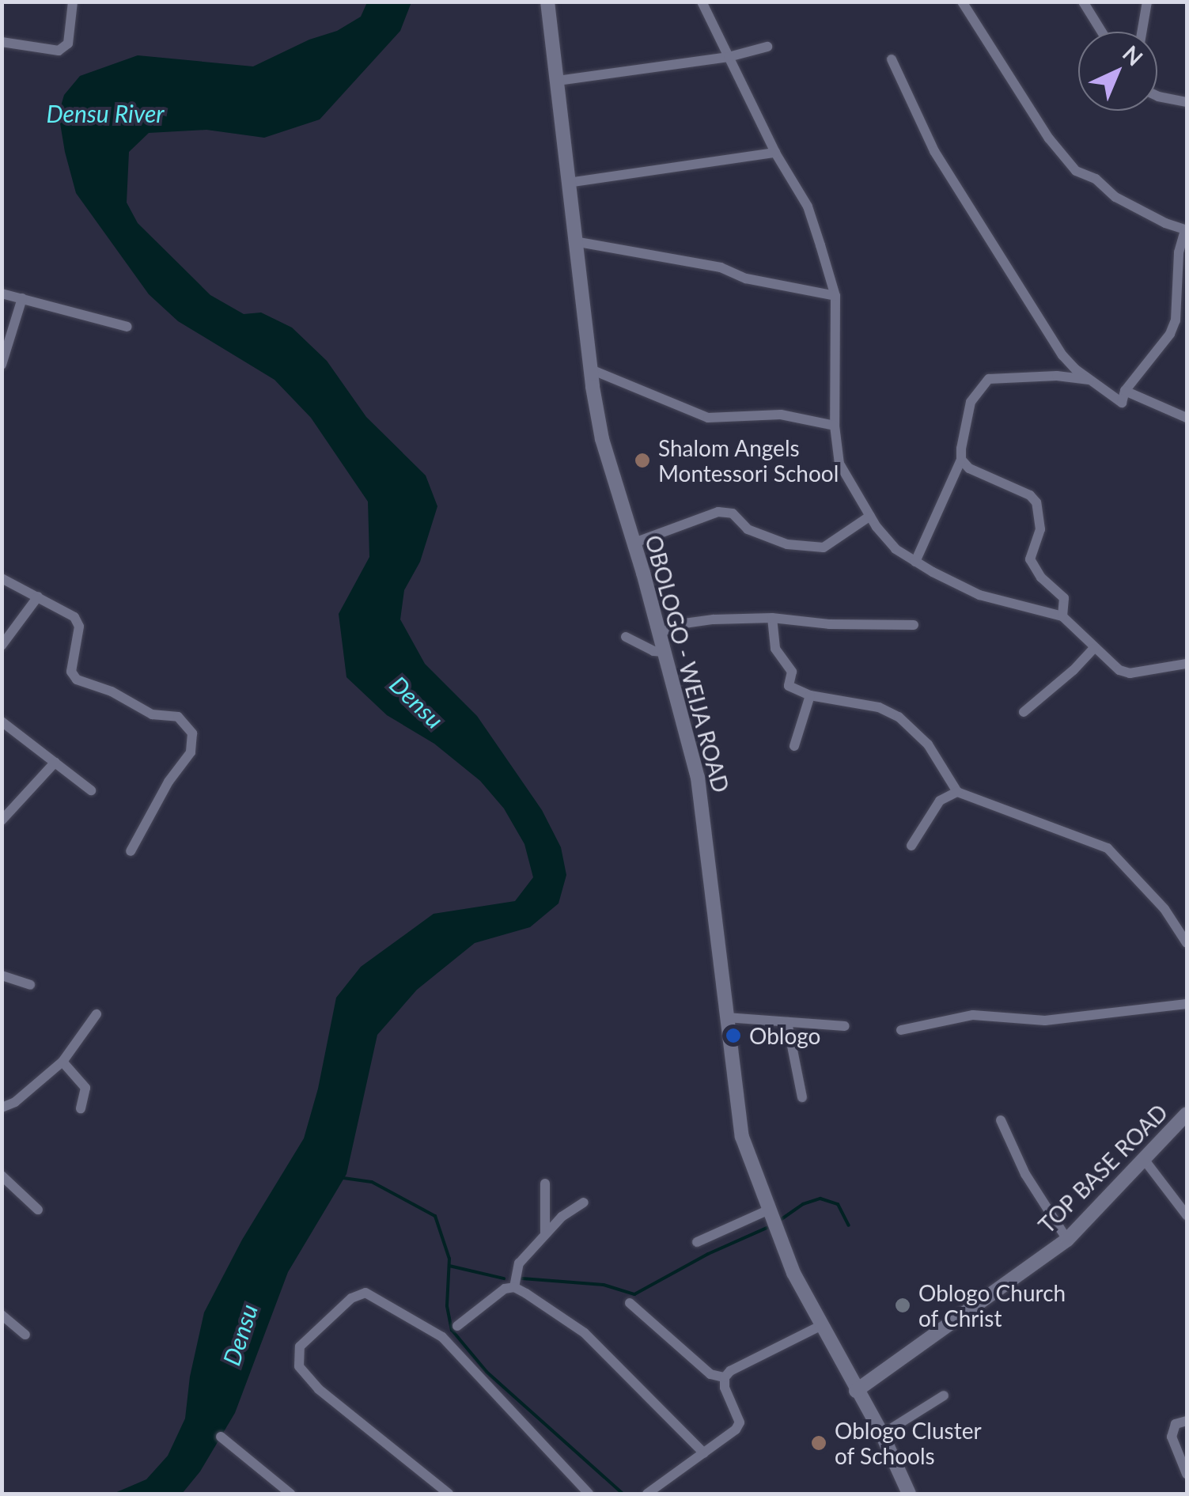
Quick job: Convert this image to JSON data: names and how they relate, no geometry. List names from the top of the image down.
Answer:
{
  "streets": {
    "street": ["OBOLOGO - WEIJA ROAD", "TOP BASE ROAD"]
  },
  "crossings": [
    ["OBOLOGO - WEIJA ROAD", "TOP BASE ROAD"]
  ],
  "water": ["Densu River", "Densu"],
  "places": [
    "Shalom Angels Montessori School",
    "Oblogo",
    "Oblogo Church of Christ",
    "Oblogo Cluster of Schools"
  ],
  "north": "top right"
}
